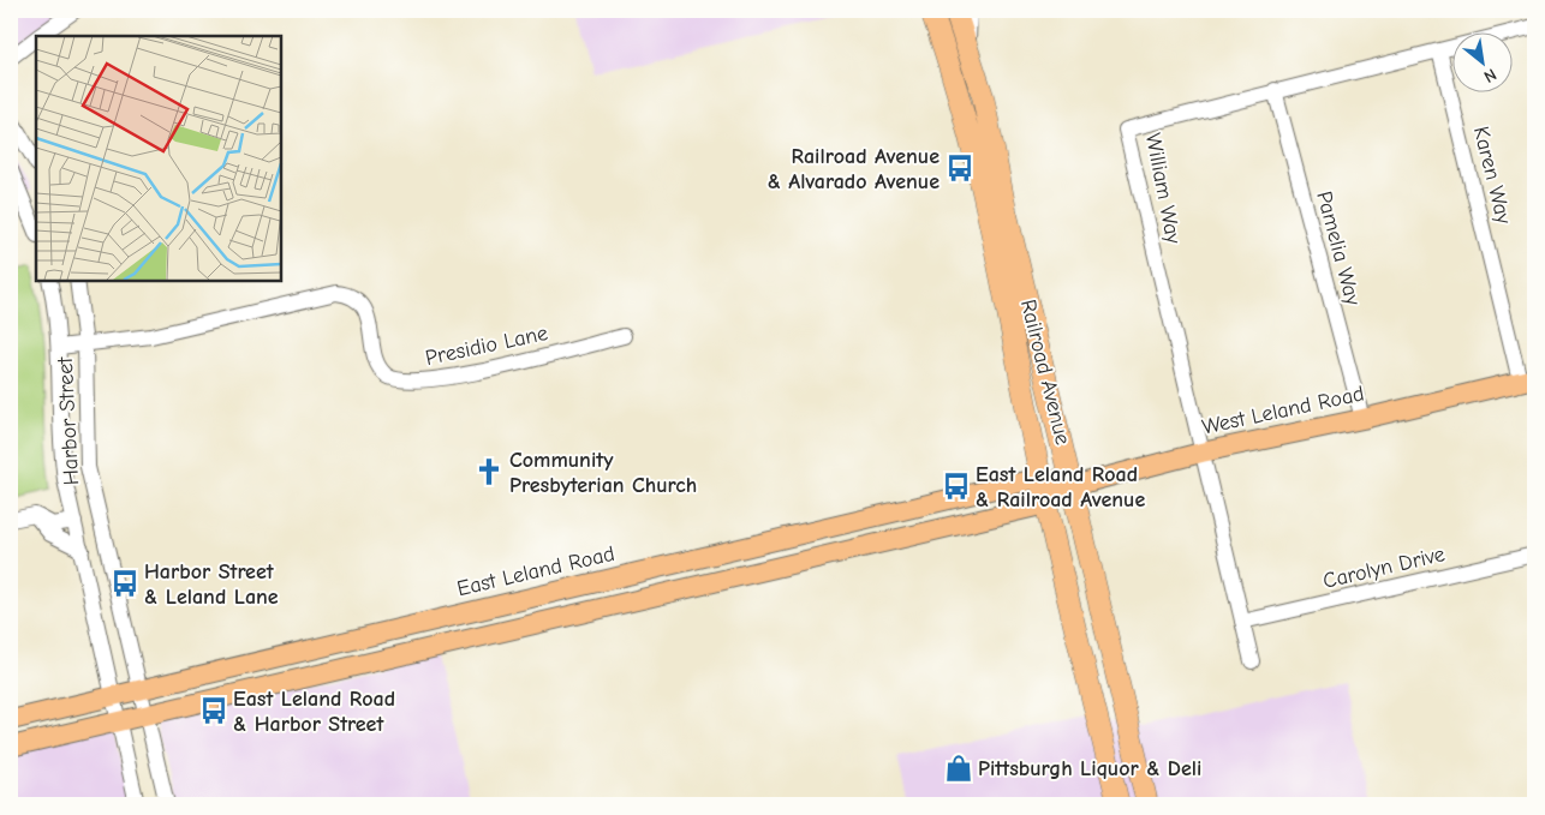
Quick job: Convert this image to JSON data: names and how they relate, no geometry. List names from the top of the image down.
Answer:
{
  "streets": {
    "highway": ["Railroad Avenue"],
    "main road": ["West Leland Road", "East Leland Road"],
    "street": [
      "Karen Way",
      "William Way",
      "Pamelia Way",
      "Presidio Lane",
      "Harbor Street",
      "Carolyn Drive"
    ]
  },
  "crossings": [
    ["Karen Way", "William Way"],
    ["Karen Way", "West Leland Road"],
    ["William Way", "Pamelia Way"],
    ["William Way", "West Leland Road"],
    ["William Way", "Carolyn Drive"],
    ["Pamelia Way", "West Leland Road"],
    ["Presidio Lane", "Harbor Street"],
    ["Railroad Avenue", "West Leland Road"],
    ["Railroad Avenue", "East Leland Road"],
    ["West Leland Road", "East Leland Road"],
    ["Harbor Street", "East Leland Road"]
  ],
  "places": {
    "bus stop": [
      "Railroad Avenue & Alvarado Avenue",
      "East Leland Road & Railroad Avenue",
      "Harbor Street & Leland Lane",
      "East Leland Road & Harbor Street"
    ],
    "church": ["Community Presbyterian Church"],
    "shop": ["Pittsburgh Liquor & Deli"]
  },
  "north": "bottom right"
}
